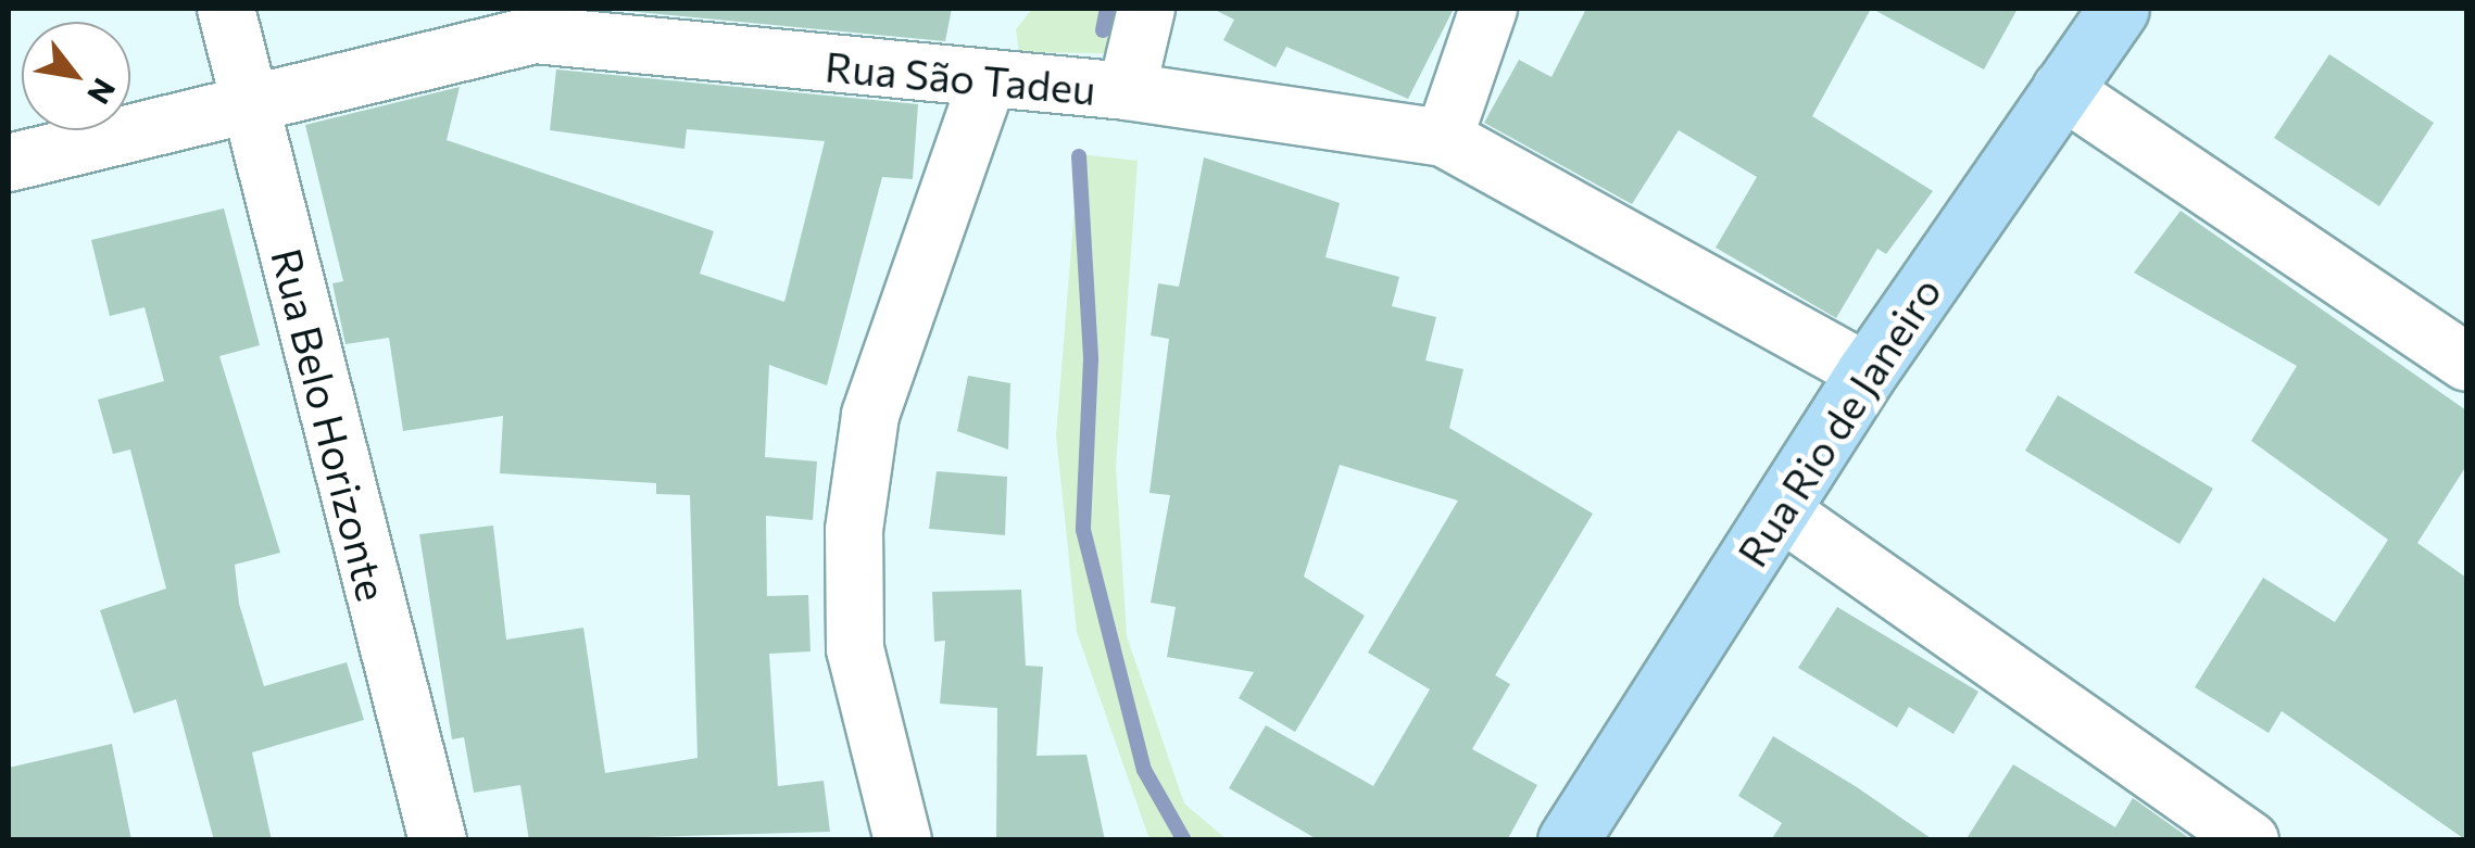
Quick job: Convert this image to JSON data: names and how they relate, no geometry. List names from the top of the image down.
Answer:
{
  "streets": {
    "main road": ["Rua Rio de Janeiro"],
    "street": ["Rua São Tadeu", "Rua Belo Horizonte"]
  },
  "crossings": [
    ["Rua São Tadeu", "Rua Rio de Janeiro"],
    ["Rua São Tadeu", "Rua Belo Horizonte"]
  ],
  "north": "bottom right"
}
